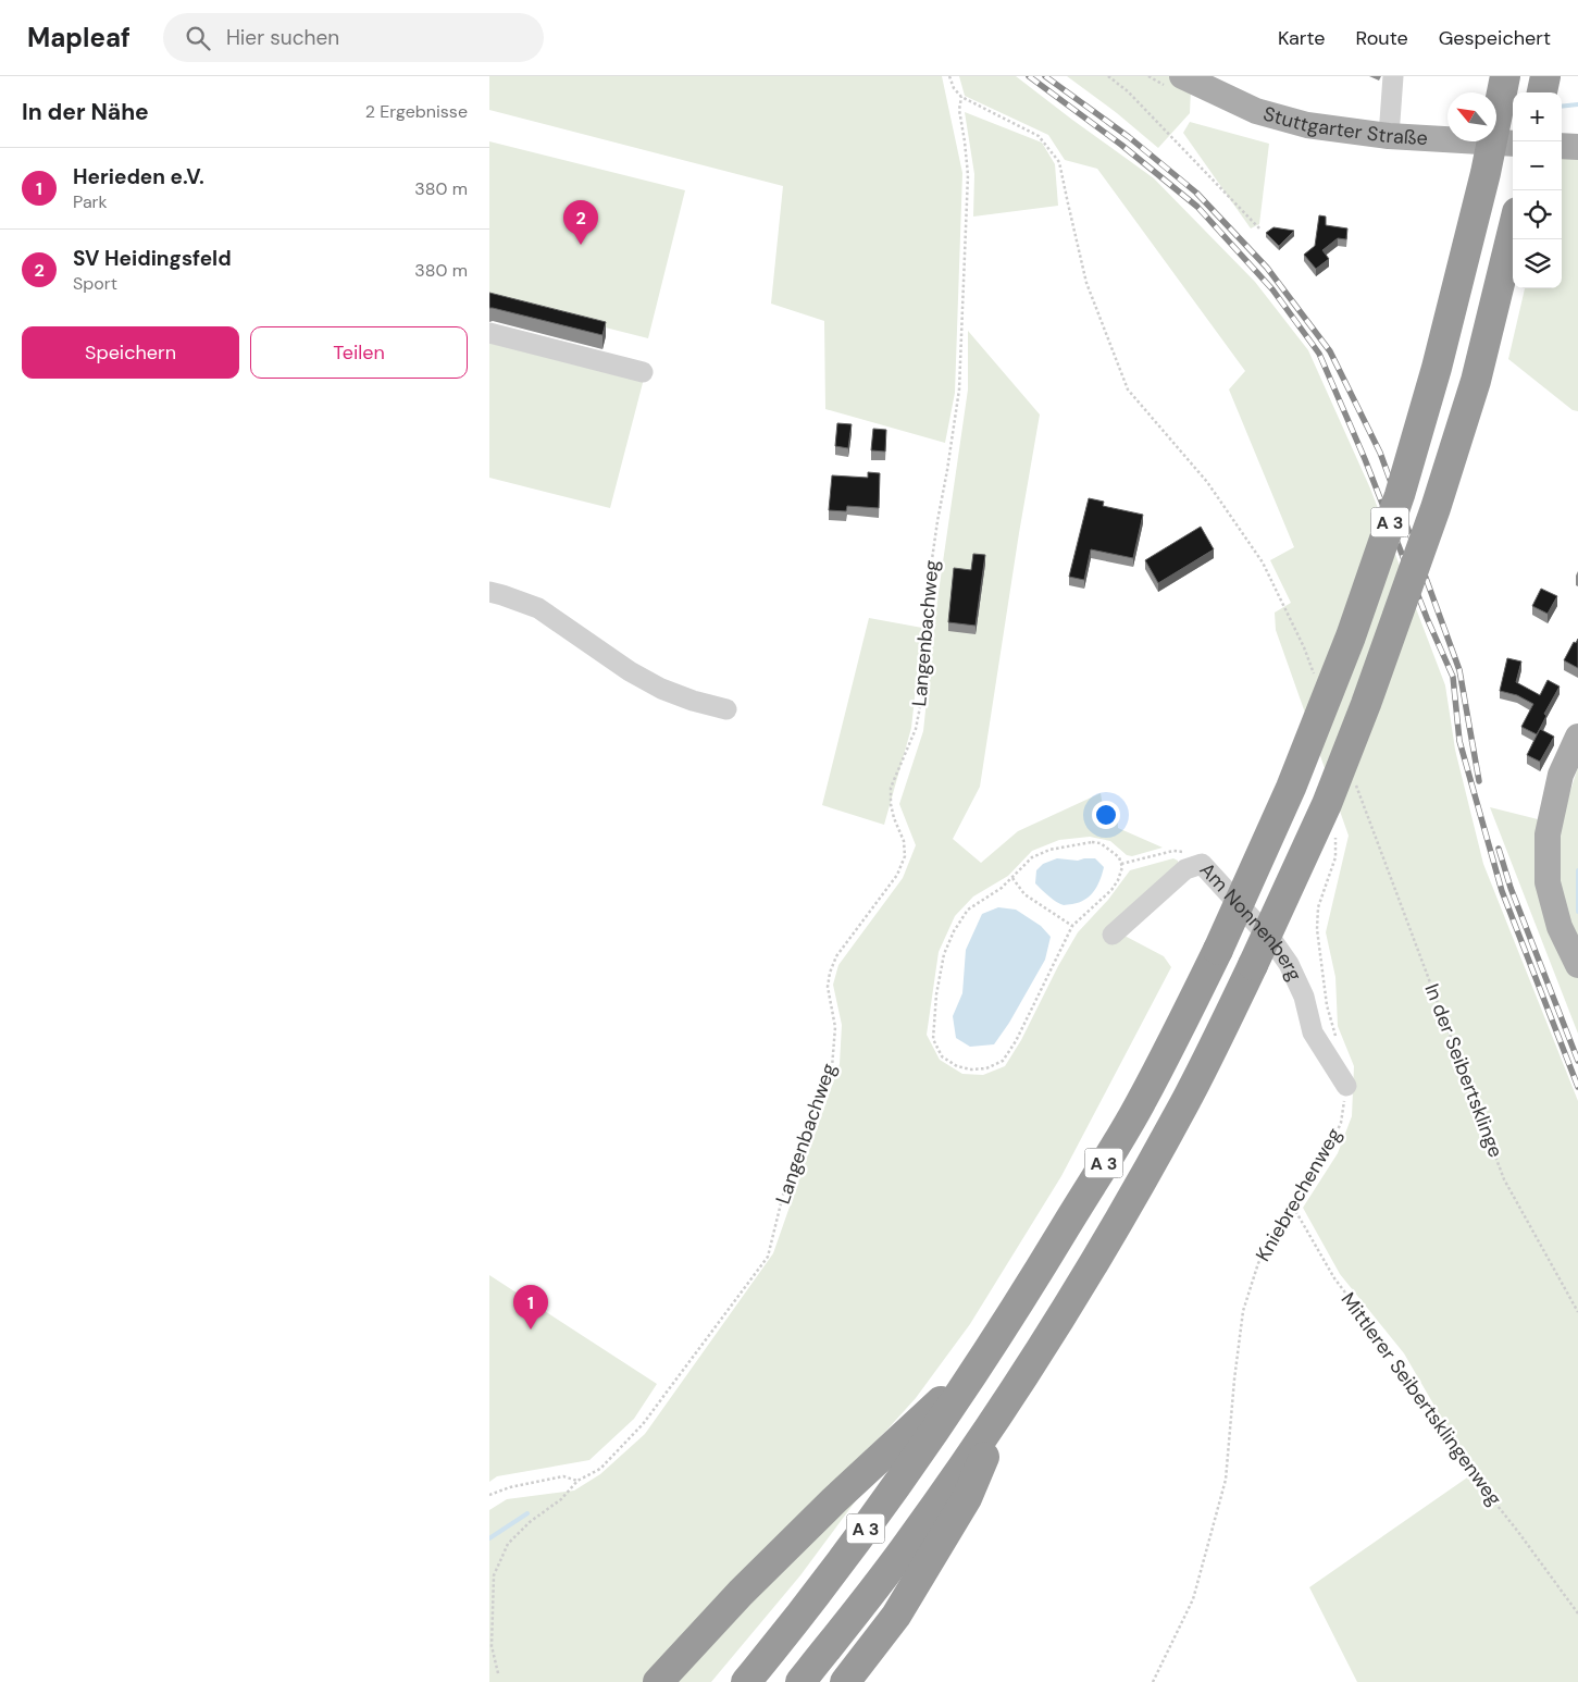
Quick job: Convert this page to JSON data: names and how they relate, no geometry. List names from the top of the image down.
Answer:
{
  "streets": {
    "highway": ["A 3"],
    "main road": ["Stuttgarter Straße"],
    "lane": ["Am Nonnenberg"],
    "path": [
      "Langenbachweg",
      "In der Seibertsklinge",
      "Kniebrechenweg",
      "Mittlerer Seibertsklingenweg"
    ]
  },
  "crossings": [
    ["Am Nonnenberg", "Kniebrechenweg"],
    ["Kniebrechenweg", "Mittlerer Seibertsklingenweg"]
  ],
  "north": "top left",
  "page": {
    "header": "Mapleaf",
    "search": "Hier suchen",
    "nav": ["Karte", "Route", "Gespeichert"],
    "heading": ["In der Nähe", "2 Ergebnisse"],
    "map_buttons": ["+", "−"],
    "list": [
      {
        "mark": "1",
        "name": "Herieden e.V.",
        "note": "Park",
        "value": "380 m"
      },
      {
        "mark": "2",
        "name": "SV Heidingsfeld",
        "note": "Sport",
        "value": "380 m"
      }
    ],
    "pins": ["2", "1"],
    "buttons": ["Speichern", "Teilen"]
  }
}
